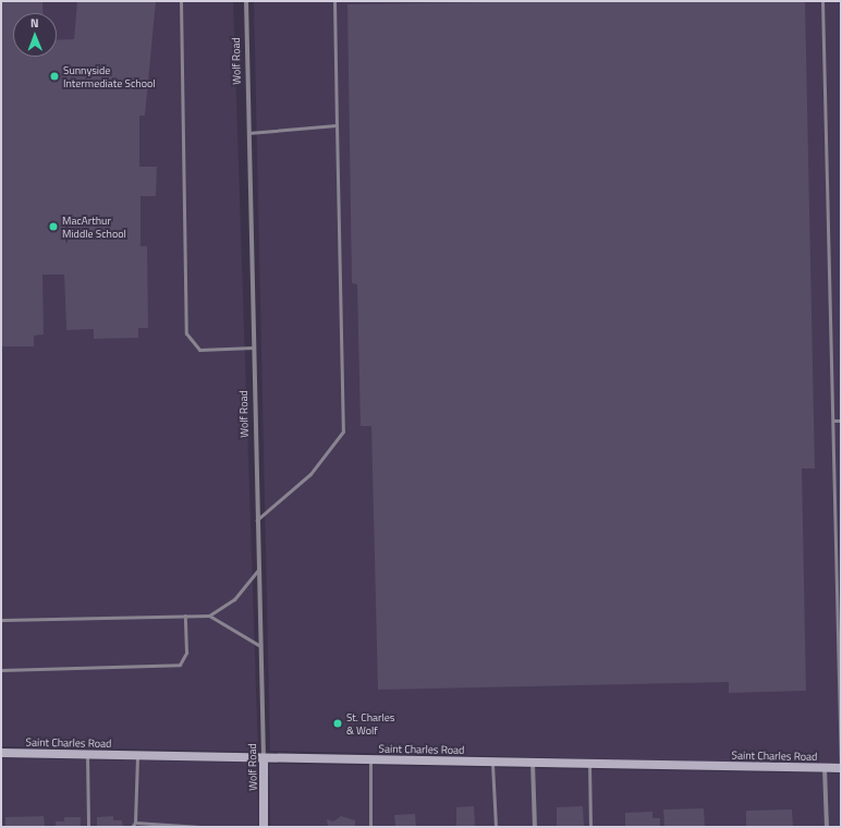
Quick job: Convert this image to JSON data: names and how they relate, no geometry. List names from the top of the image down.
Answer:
{
  "streets": {
    "main road": ["Wolf Road", "Saint Charles Road"]
  },
  "crossings": [
    ["Wolf Road", "Saint Charles Road"]
  ],
  "places": ["Sunnyside Intermediate School", "MacArthur Middle School", "St. Charles & Wolf"],
  "north": "top"
}
